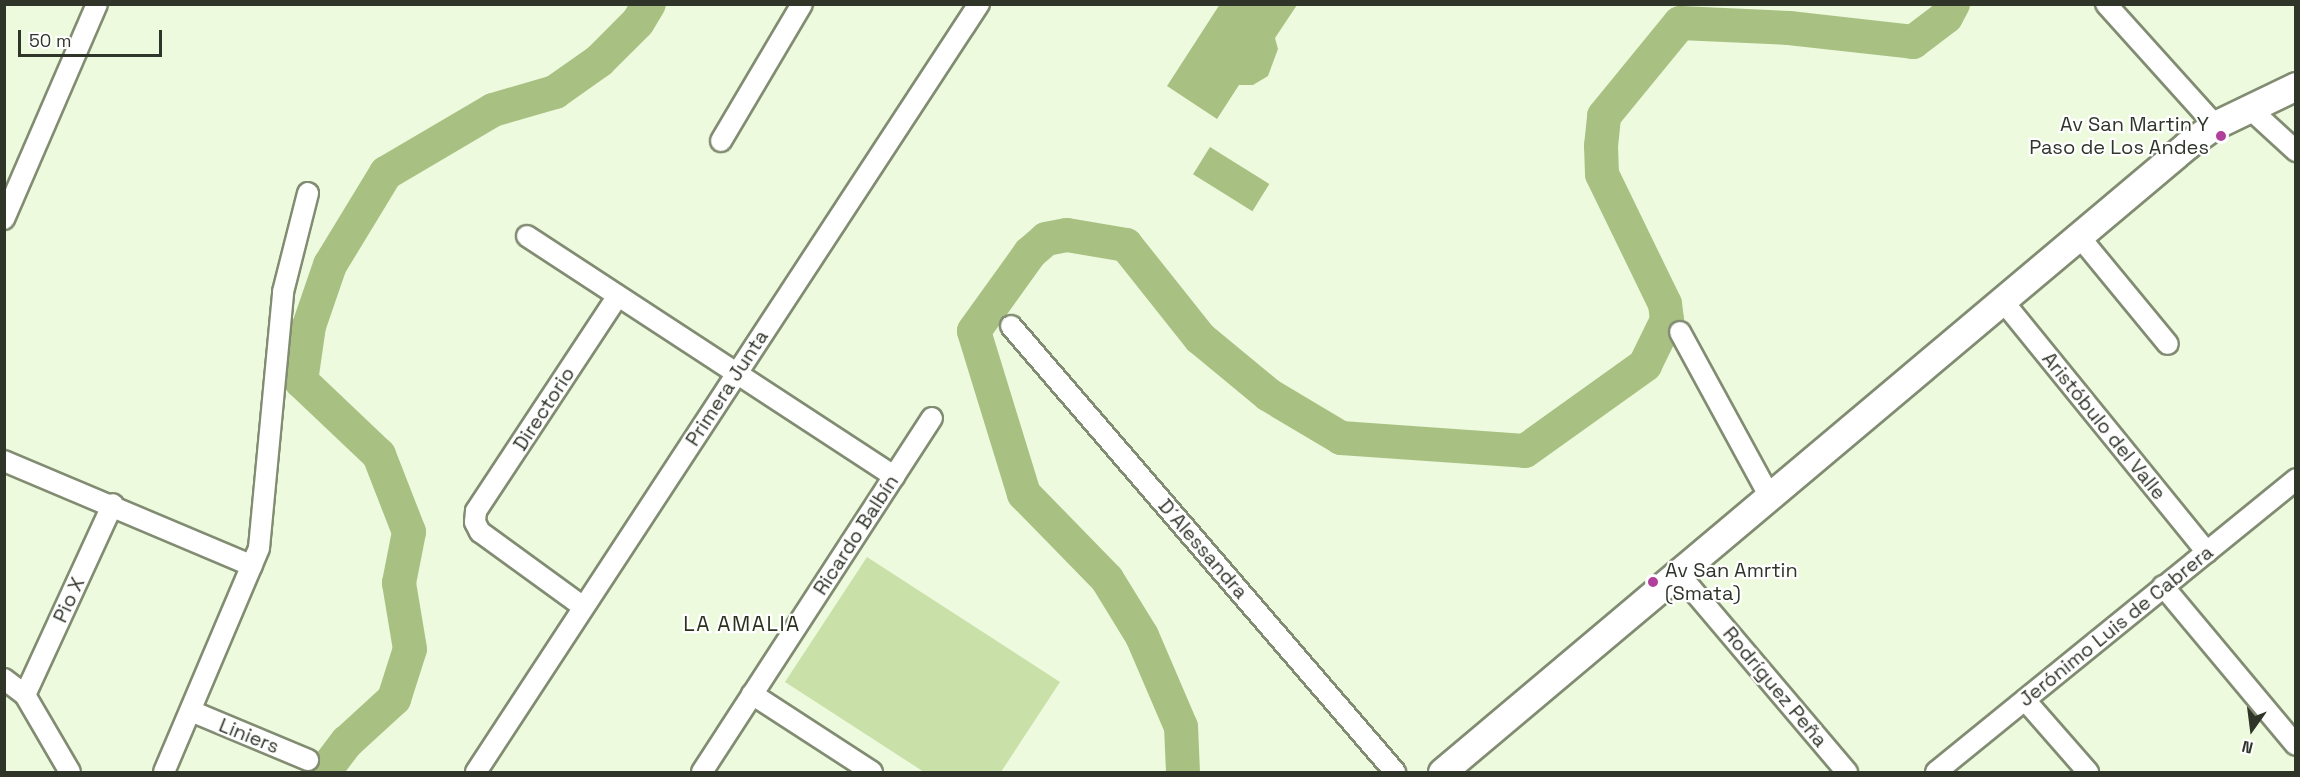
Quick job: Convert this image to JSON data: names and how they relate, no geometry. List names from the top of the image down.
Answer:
{
  "streets": {
    "street": [
      "Primera Junta",
      "Directorio",
      "Aristóbulo del Valle",
      "Ricardo Balbín",
      "D´Alessandra",
      "Pio X",
      "Jerónimo Luis de Cabrera",
      "Rodríguez Peña",
      "Liniers"
    ]
  },
  "crossings": [
    ["Primera Junta", "Directorio"],
    ["Aristóbulo del Valle", "Jerónimo Luis de Cabrera"]
  ],
  "districts": ["LA AMALIA"],
  "places": ["Av San Martin Y Paso de Los Andes", "Av San Amrtin (Smata)"],
  "scale_bar": "50 m",
  "north": "bottom"
}
